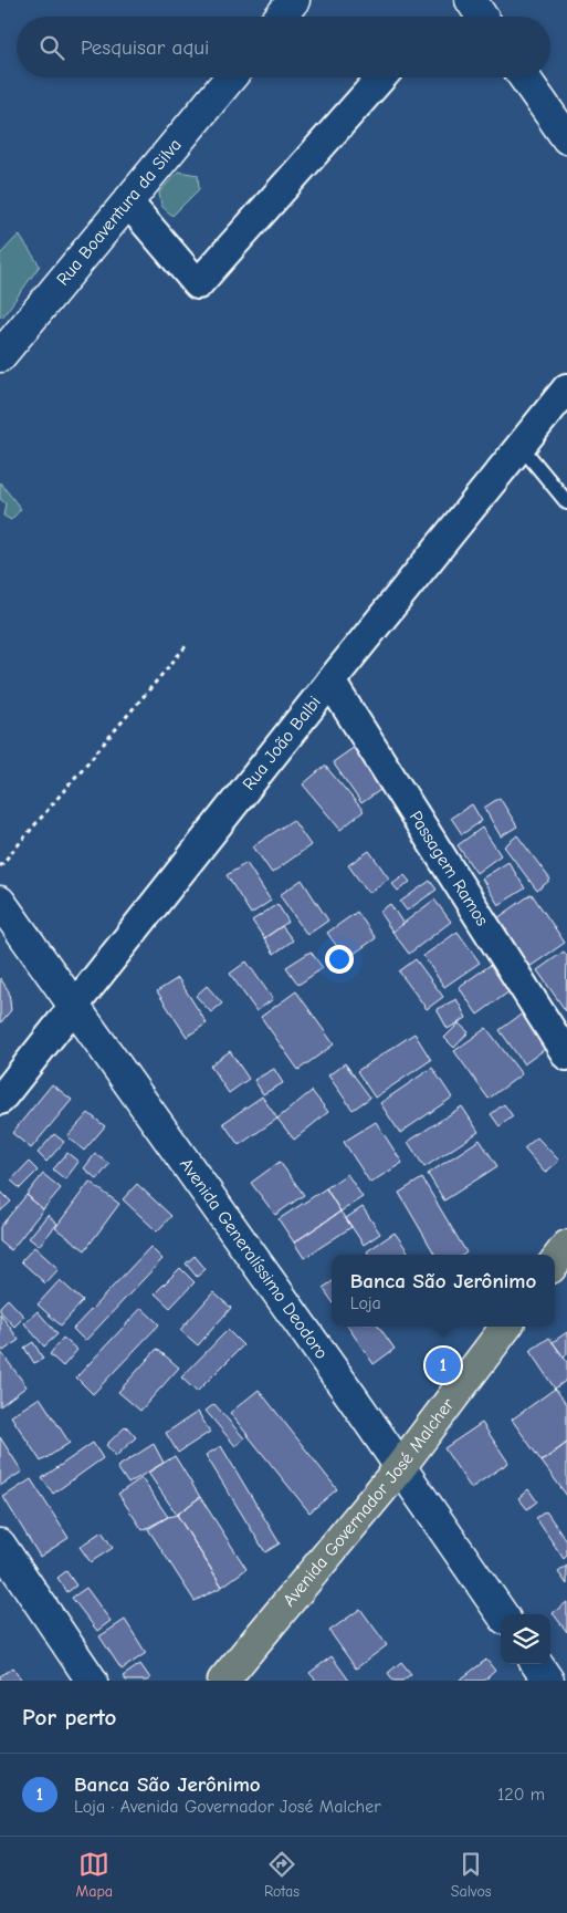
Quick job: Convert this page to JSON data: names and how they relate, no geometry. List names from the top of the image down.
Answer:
{
  "streets": {
    "main road": ["Avenida Governador José Malcher"],
    "street": [
      "Rua Boaventura da Silva",
      "Rua João Balbi",
      "Passagem Ramos",
      "Avenida Generalíssimo Deodoro"
    ]
  },
  "crossings": [
    ["Rua João Balbi", "Passagem Ramos"],
    ["Rua João Balbi", "Avenida Generalíssimo Deodoro"],
    ["Avenida Generalíssimo Deodoro", "Avenida Governador José Malcher"]
  ],
  "page": {
    "search": "Pesquisar aqui",
    "popup": ["Banca São Jerônimo", "Loja"],
    "pins": "1",
    "heading": "Por perto",
    "list": [
      {
        "mark": "1",
        "name": "Banca São Jerônimo",
        "note": "Loja · Avenida Governador José Malcher",
        "value": "120 m"
      }
    ],
    "nav": ["Mapa", "Rotas", "Salvos"]
  }
}
